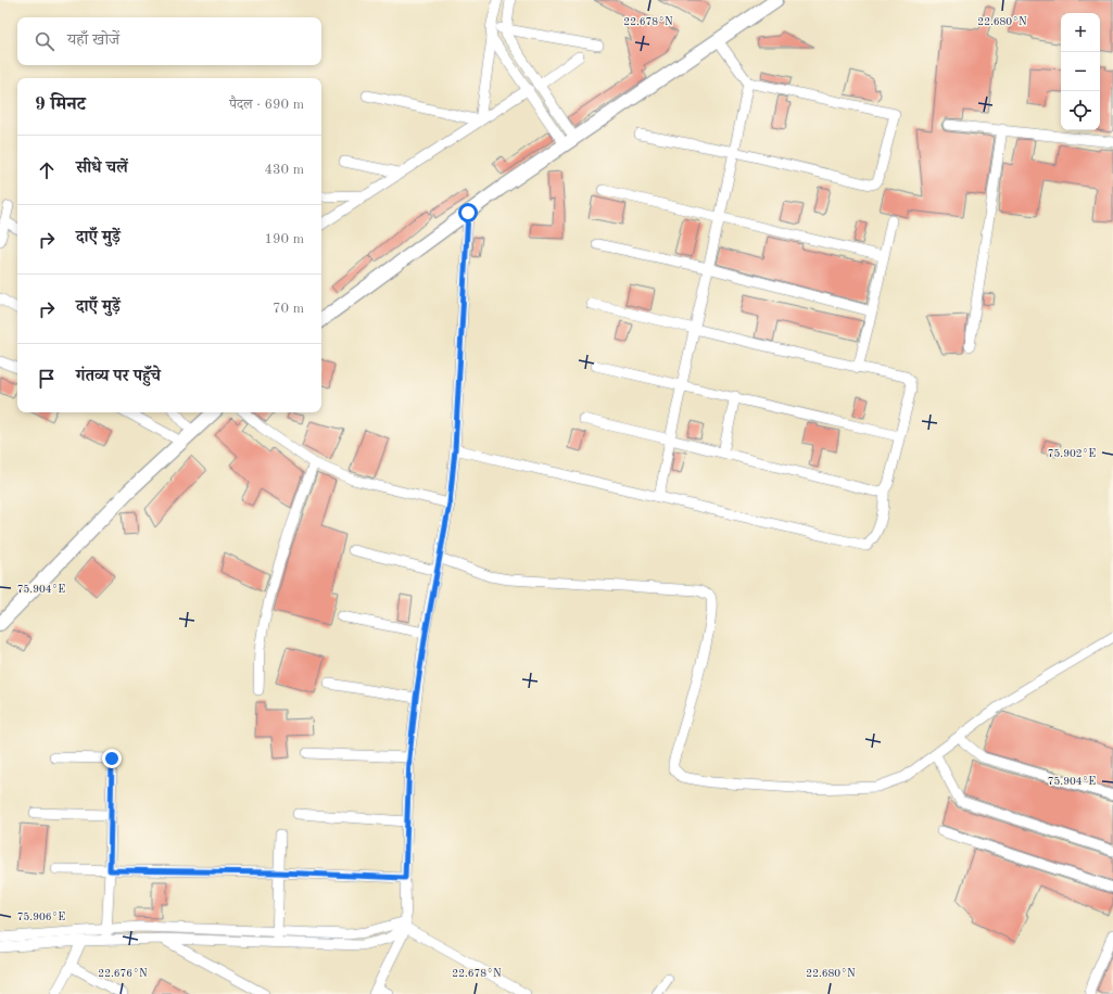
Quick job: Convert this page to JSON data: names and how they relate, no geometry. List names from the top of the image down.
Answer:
{
  "page": {
    "map_buttons": ["+", "−"],
    "search": "यहाँ खोजें",
    "heading": ["9 मिनट", "पैदल · 690 m"],
    "list": [
      ["सीधे चलें", "430 m"],
      ["दाएँ मुड़ें", "190 m"],
      ["दाएँ मुड़ें", "70 m"],
      "गंतव्य पर पहुँचे"
    ]
  },
  "coordinates": [
    "22.678°N",
    "22.680°N",
    "75.902°E",
    "75.904°E",
    "75.906°E",
    "22.676°N"
  ]
}
